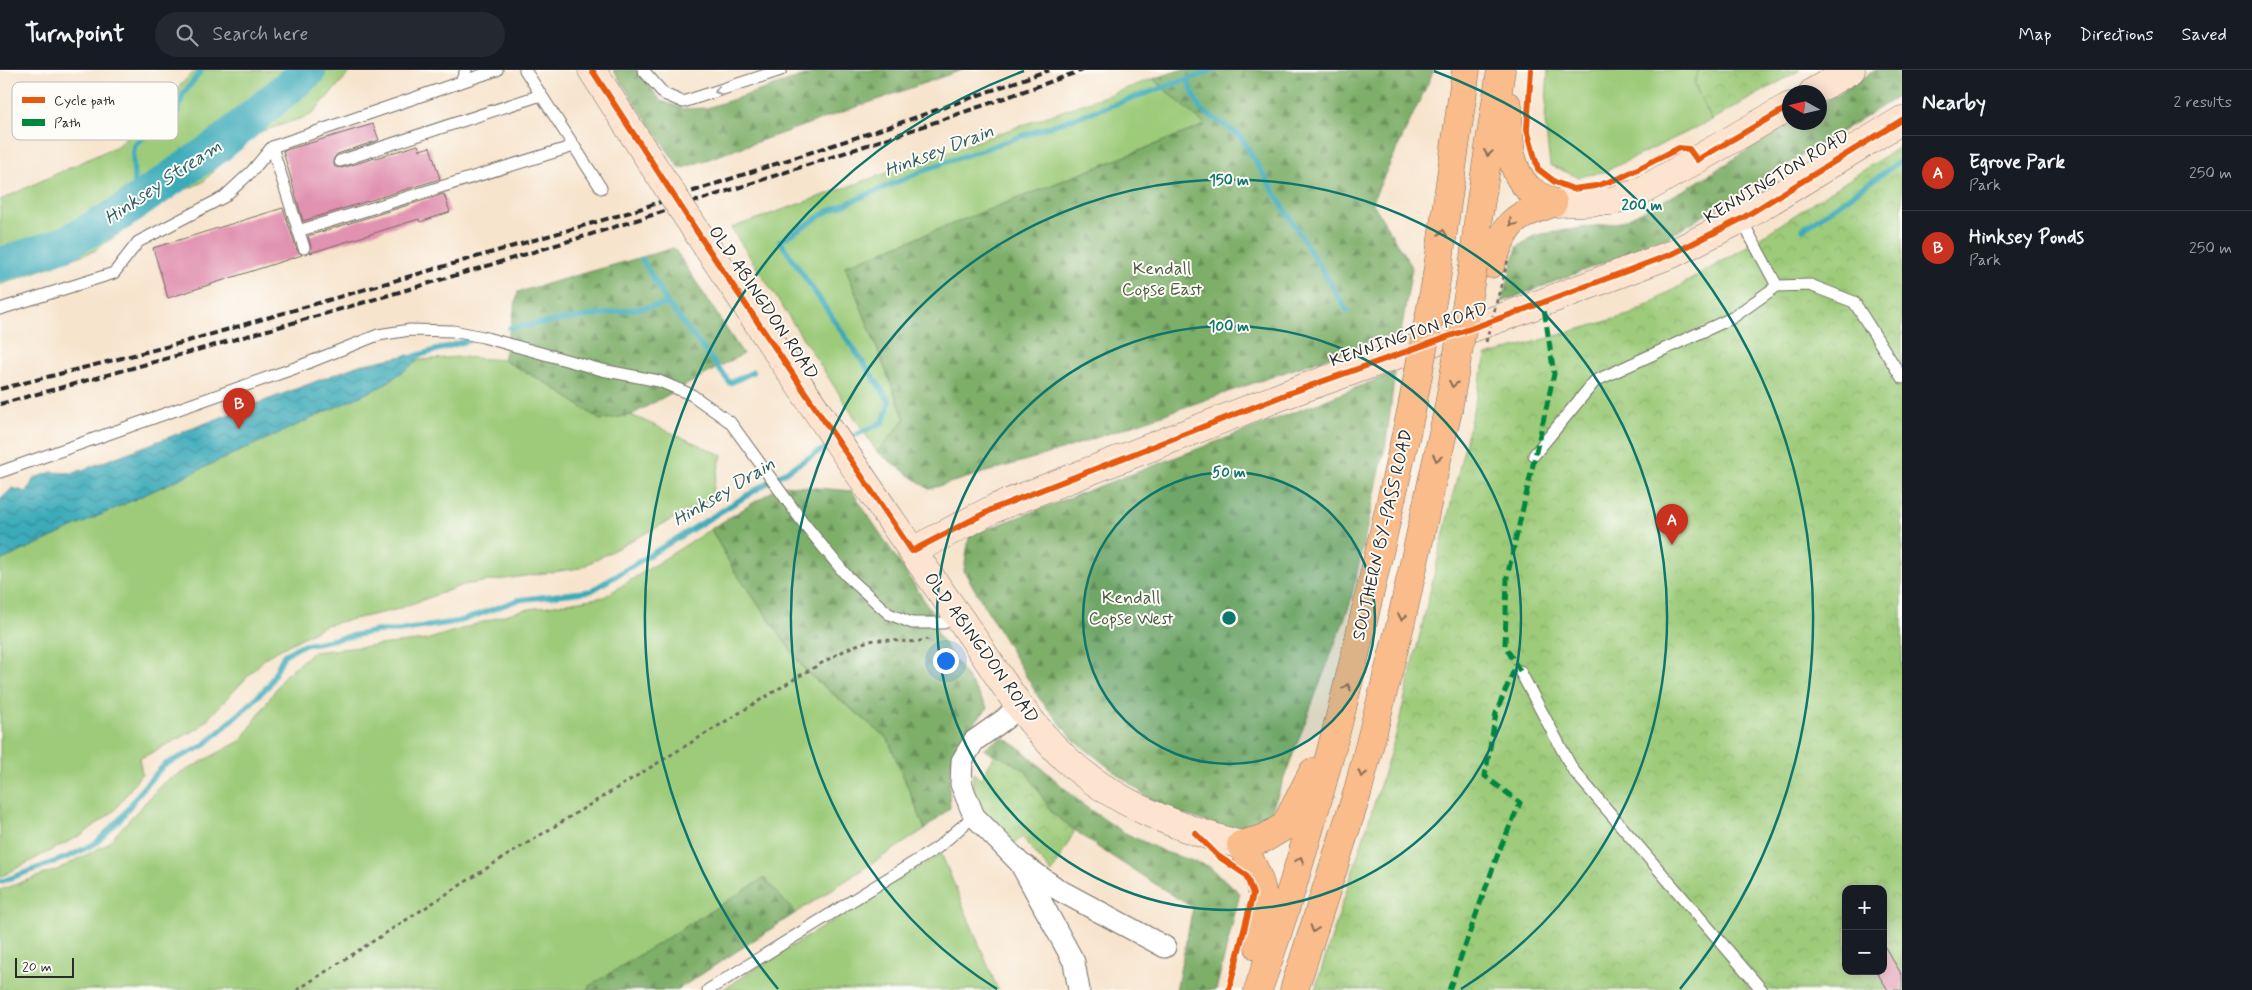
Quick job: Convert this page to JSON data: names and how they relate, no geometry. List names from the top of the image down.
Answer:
{
  "streets": {
    "highway": ["SOUTHERN BY-PASS ROAD"],
    "street": ["KENNINGTON ROAD", "OLD ABINGDON ROAD"]
  },
  "crossings": [
    ["KENNINGTON ROAD", "OLD ABINGDON ROAD"]
  ],
  "water": ["Hinksey Drain", "Hinksey Stream"],
  "parks": ["Kendall Copse East", "Kendall Copse West"],
  "legend": ["Cycle path", "Path"],
  "scale_bar": "20 m",
  "north": "left",
  "page": {
    "header": "Turnpoint",
    "search": "Search here",
    "nav": ["Map", "Directions", "Saved"],
    "heading": ["Nearby", "2 results"],
    "list": [
      {
        "mark": "A",
        "name": "Egrove Park",
        "note": "Park",
        "value": "250 m"
      },
      {
        "mark": "B",
        "name": "Hinksey Ponds",
        "note": "Park",
        "value": "250 m"
      }
    ],
    "pins": ["B", "A"],
    "map_buttons": ["+", "−"],
    "scale": "20 m"
  },
  "rings": [
    "150 m",
    "200 m",
    "100 m",
    "50 m"
  ]
}
